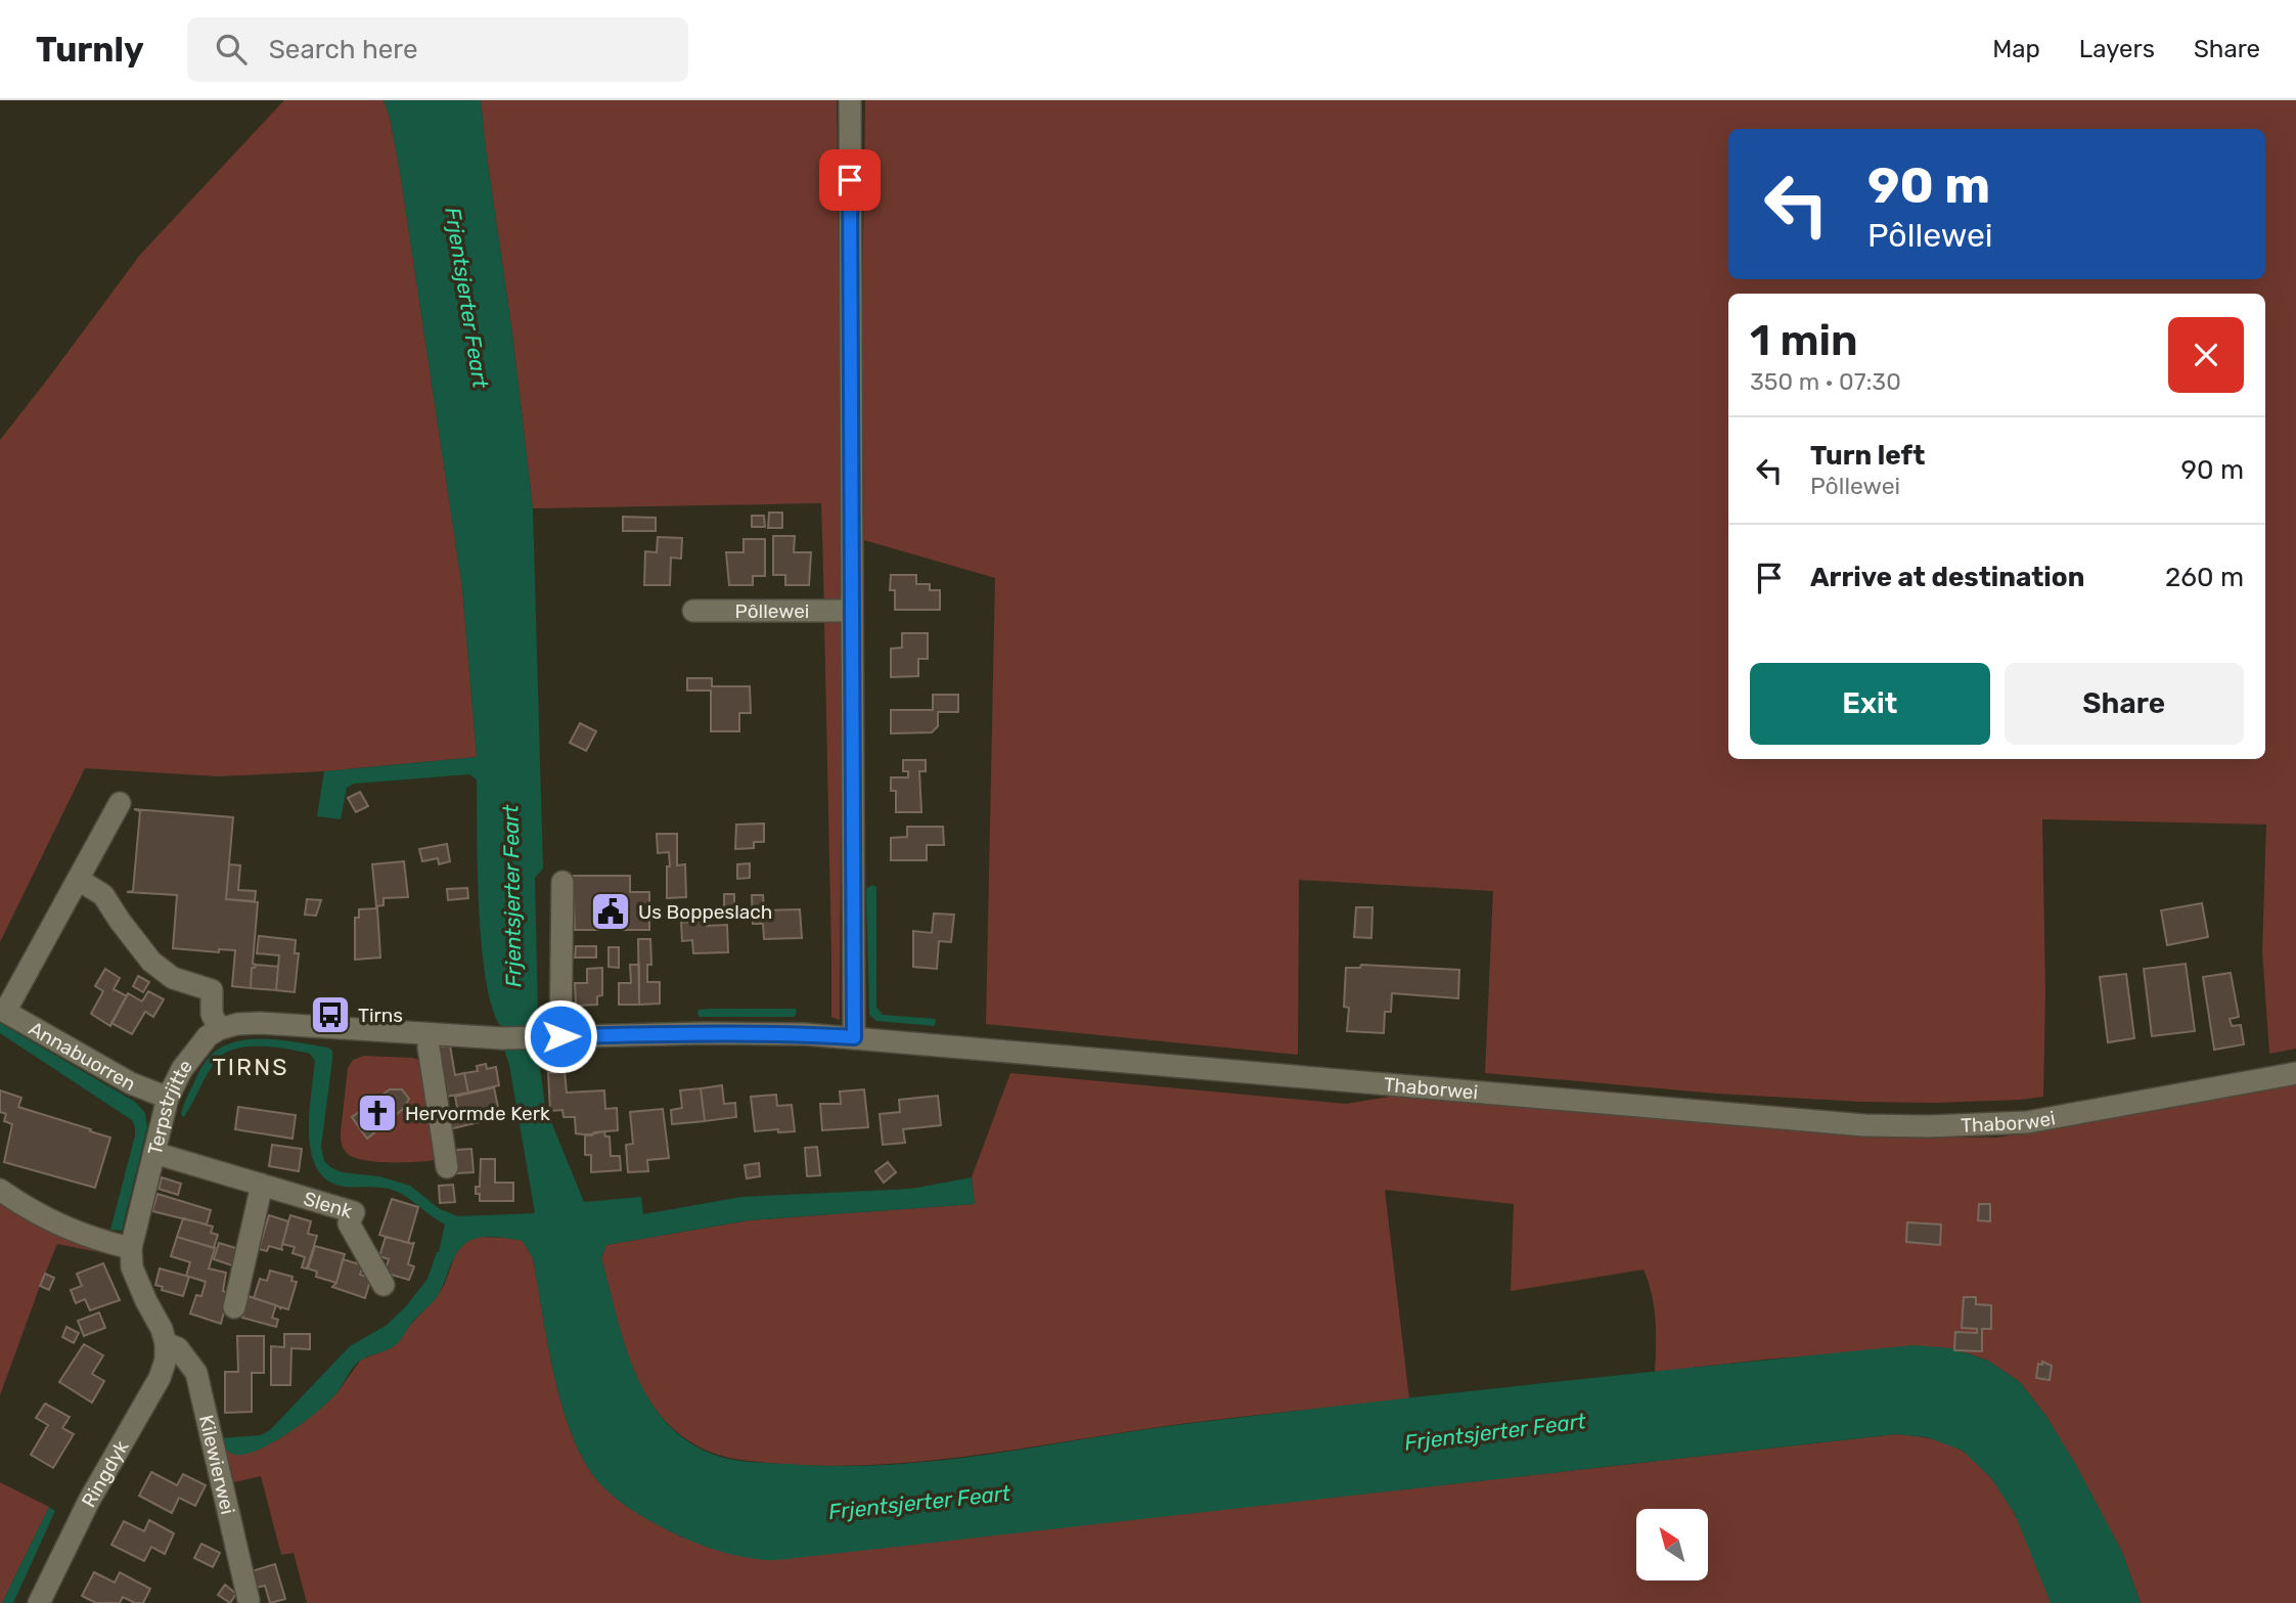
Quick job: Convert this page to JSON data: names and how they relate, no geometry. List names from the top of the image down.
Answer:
{
  "streets": {
    "street": [
      "Pôllewei",
      "Annabuorren",
      "Thaborwei",
      "Terpstrjitte",
      "Slenk",
      "Kilewierwei",
      "Ringdyk"
    ]
  },
  "crossings": [
    ["Annabuorren", "Terpstrjitte"],
    ["Terpstrjitte", "Slenk"],
    ["Terpstrjitte", "Kilewierwei"],
    ["Terpstrjitte", "Ringdyk"],
    ["Kilewierwei", "Ringdyk"]
  ],
  "districts": ["TIRNS"],
  "water": ["Frjentsjerter Feart"],
  "places": {
    "public building": ["Us Boppeslach"],
    "bus stop": ["Tirns"],
    "church": ["Hervormde Kerk"]
  },
  "north": "top left",
  "page": {
    "header": "Turnly",
    "search": "Search here",
    "nav": ["Map", "Layers", "Share"],
    "turn": ["90 m", "Pôllewei"],
    "heading": ["1 min", "350 m · 07:30"],
    "list": [
      {
        "name": "Turn left",
        "note": "Pôllewei",
        "value": "90 m"
      },
      {
        "name": "Arrive at destination",
        "value": "260 m"
      }
    ],
    "buttons": ["Exit", "Share"]
  }
}
